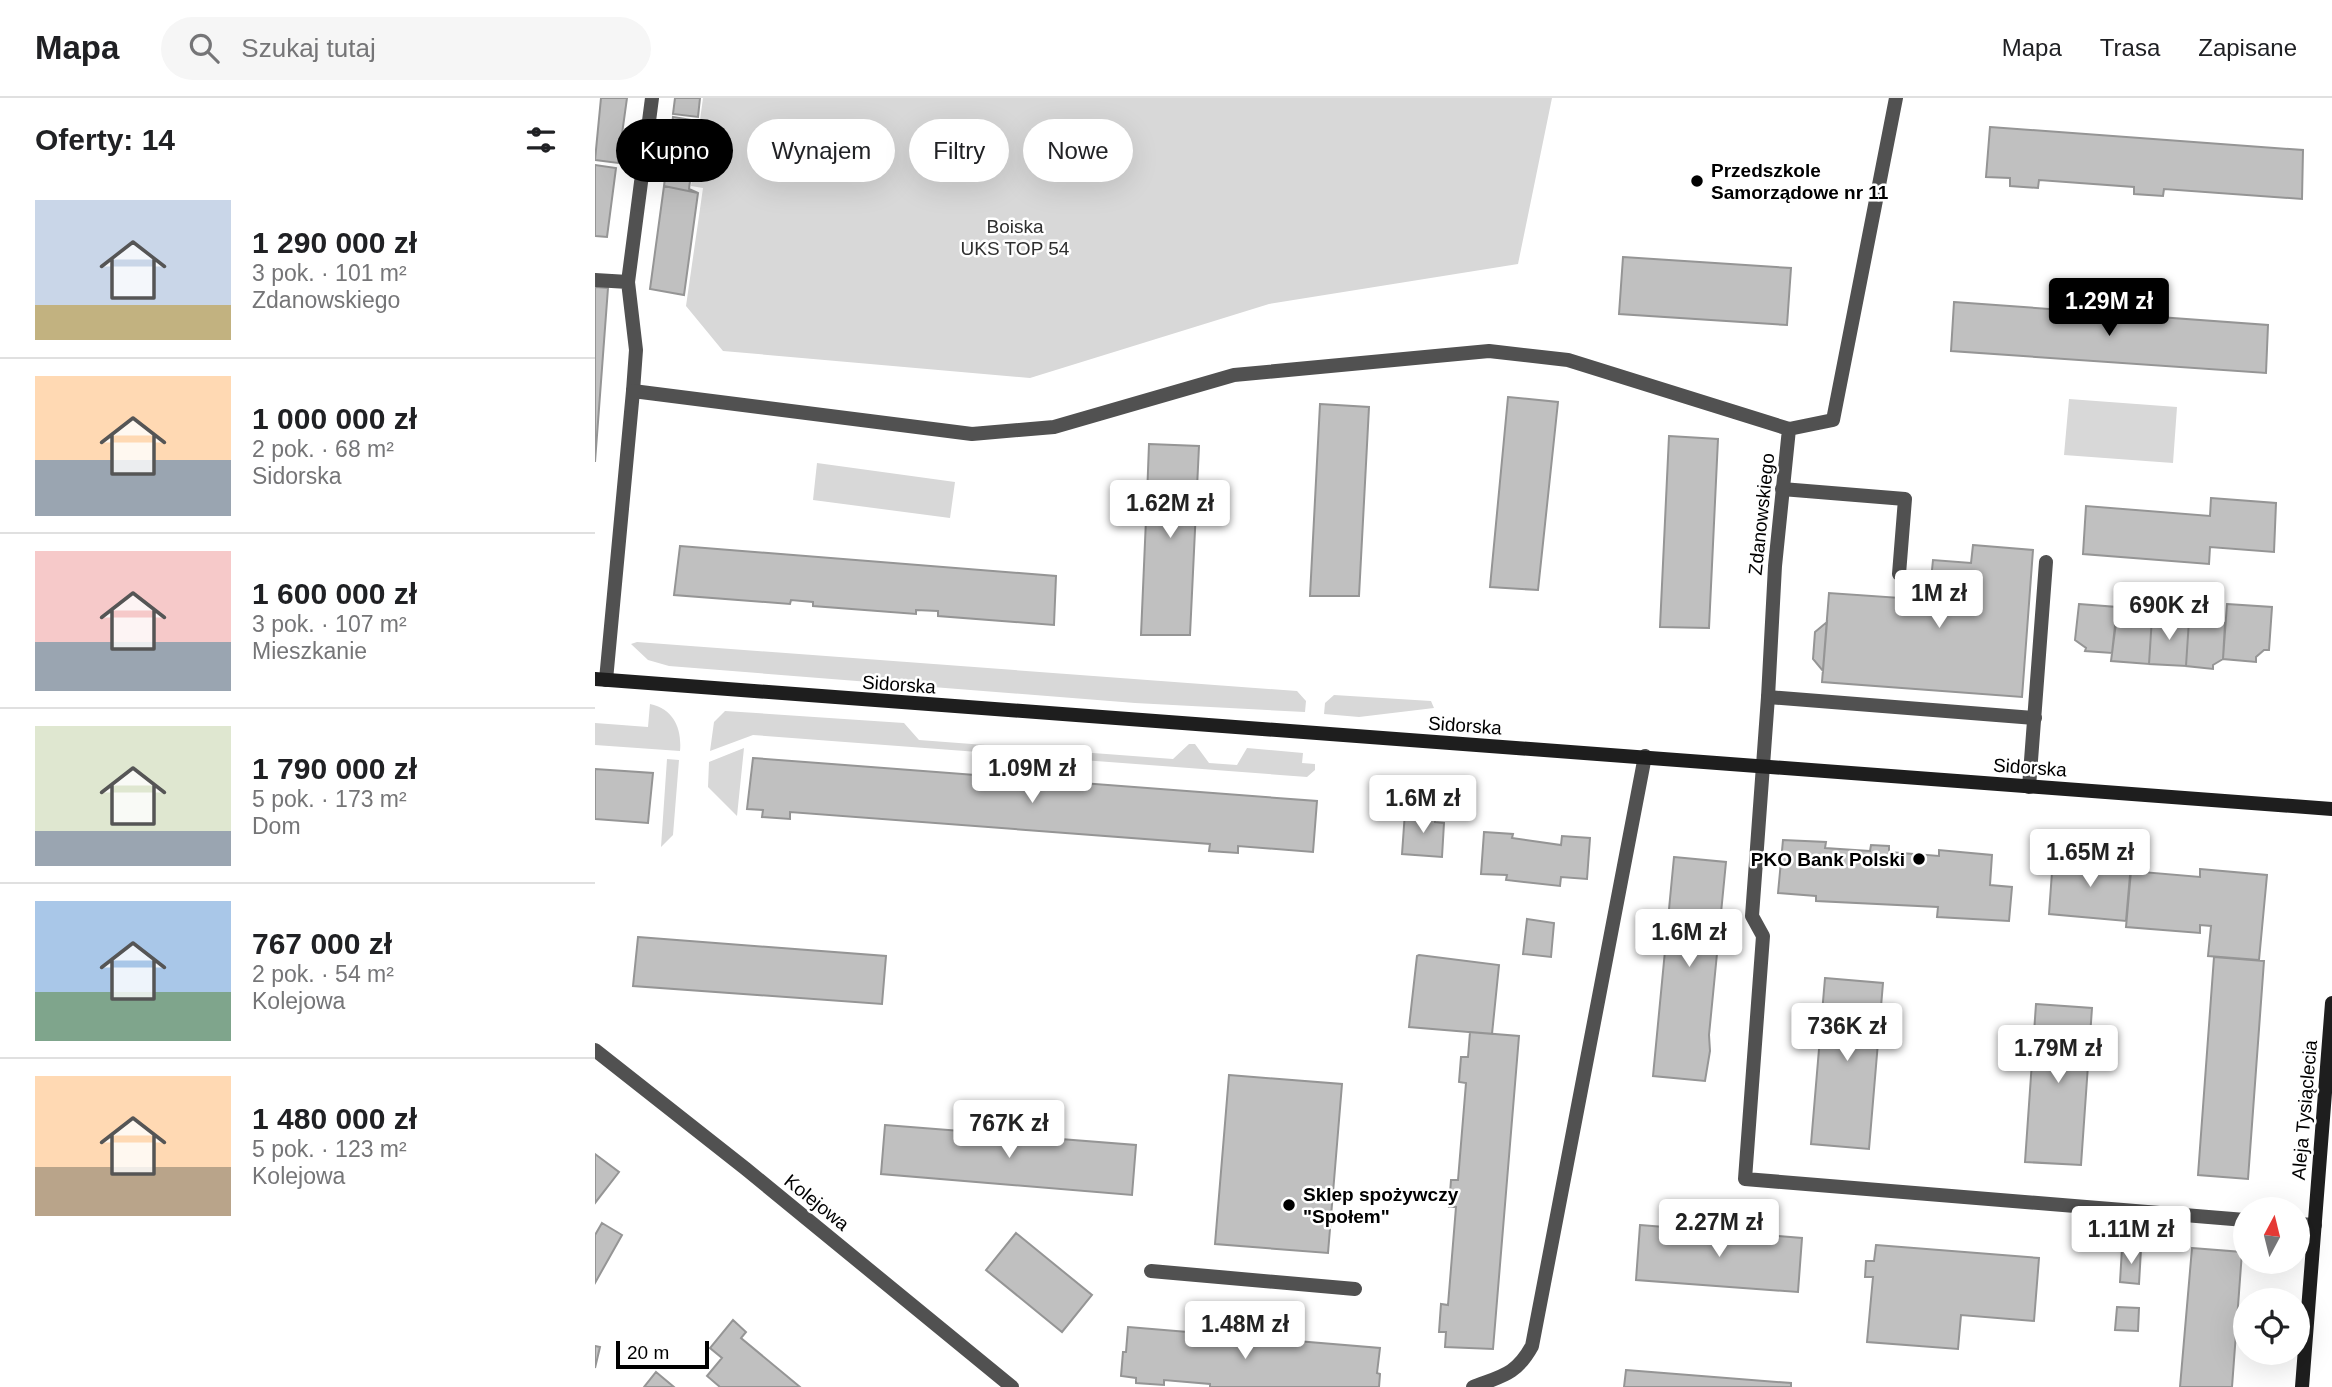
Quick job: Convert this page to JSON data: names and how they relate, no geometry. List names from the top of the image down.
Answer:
{
  "streets": {
    "street": [
      "Zdanowskiego",
      "Sidorska",
      "Aleja Tysiąclecia",
      "Kolejowa"
    ]
  },
  "crossings": [
    ["Zdanowskiego", "Sidorska"]
  ],
  "parks": ["Boiska UKS TOP 54"],
  "places": ["Przedszkole Samorządowe nr 11", "PKO Bank Polski", "Sklep spożywczy \"Społem\""],
  "scale_bar": "20 m",
  "north": "top",
  "page": {
    "header": "Mapa",
    "search": "Szukaj tutaj",
    "nav": ["Mapa", "Trasa", "Zapisane"],
    "heading": "Oferty: 14",
    "chip": [
      "Kupno",
      "Wynajem",
      "Filtry",
      "Nowe"
    ],
    "list": [
      {
        "name": "1 290 000 zł",
        "note": "3 pok. · 101 m² · Zdanowskiego"
      },
      {
        "name": "1 000 000 zł",
        "note": "2 pok. · 68 m² · Sidorska"
      },
      {
        "name": "1 600 000 zł",
        "note": "3 pok. · 107 m² · Mieszkanie"
      },
      {
        "name": "1 790 000 zł",
        "note": "5 pok. · 173 m² · Dom"
      },
      {
        "name": "767 000 zł",
        "note": "2 pok. · 54 m² · Kolejowa"
      },
      {
        "name": "1 480 000 zł",
        "note": "5 pok. · 123 m² · Kolejowa"
      }
    ],
    "price": [
      "1.29M zł",
      "1.62M zł",
      "1M zł",
      "690K zł",
      "1.09M zł",
      "1.6M zł",
      "1.65M zł",
      "1.6M zł",
      "736K zł",
      "1.79M zł",
      "767K zł",
      "2.27M zł",
      "1.11M zł",
      "1.48M zł"
    ],
    "scale": "20 m"
  }
}
